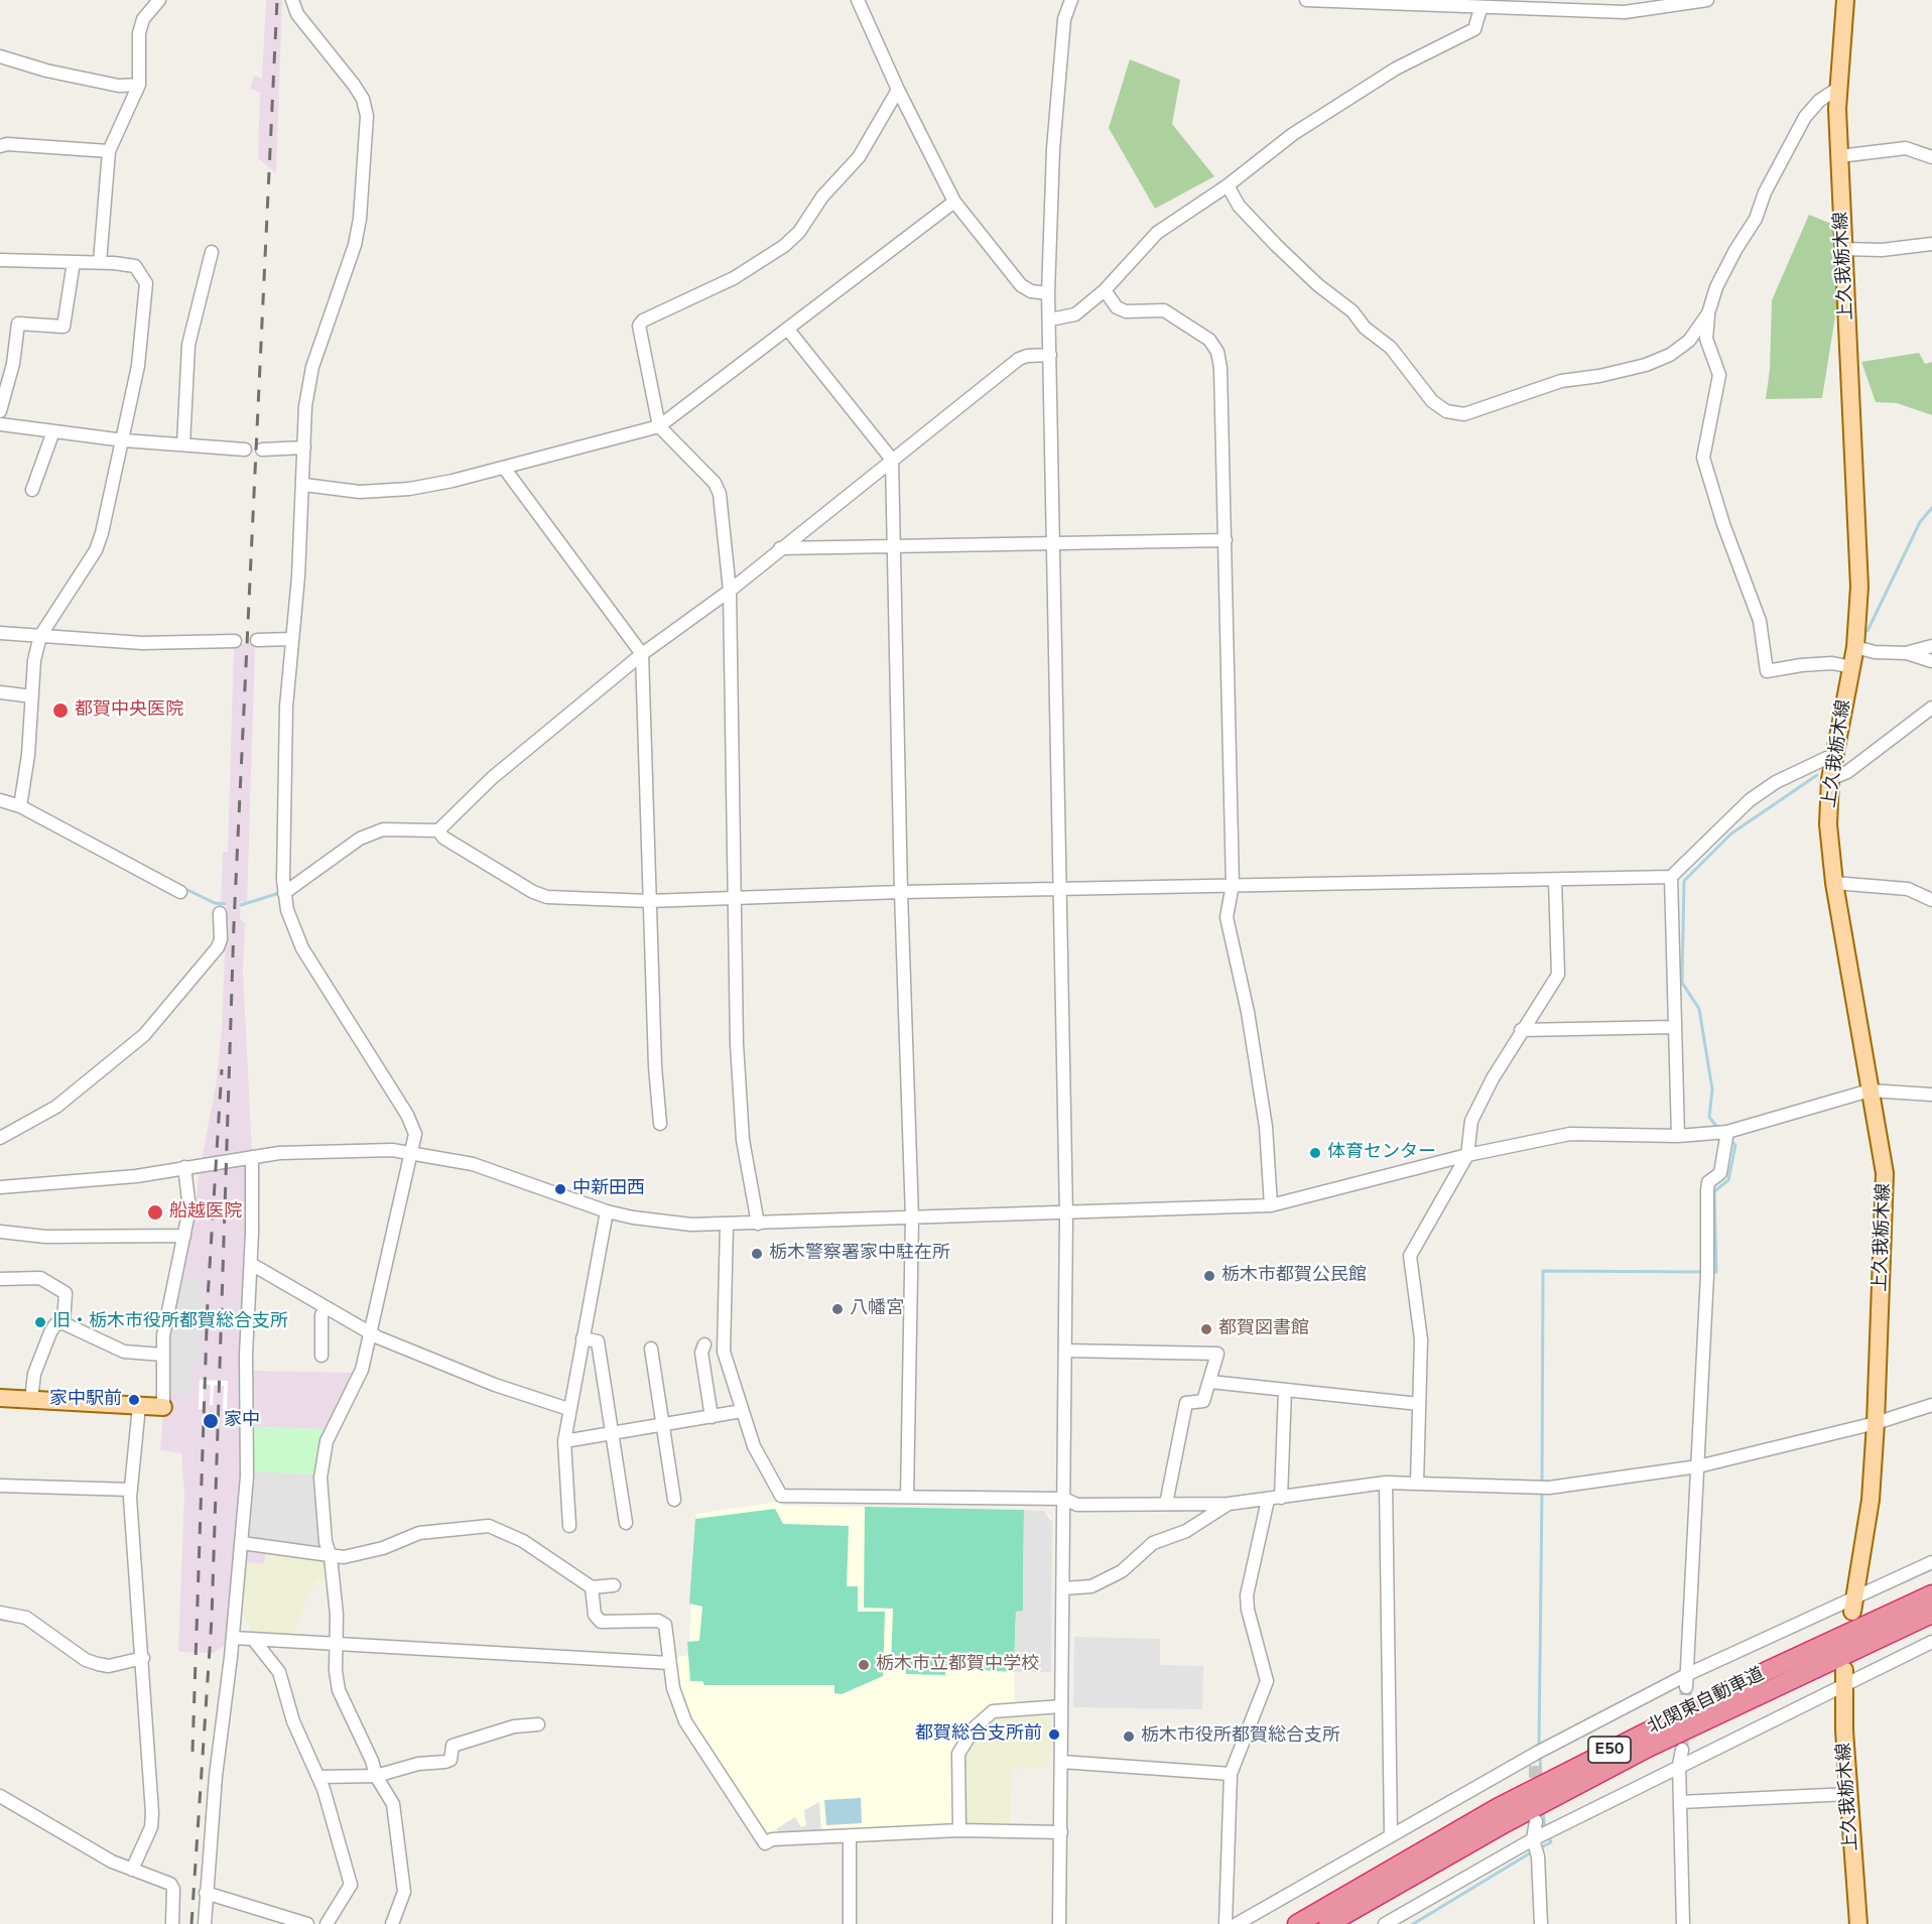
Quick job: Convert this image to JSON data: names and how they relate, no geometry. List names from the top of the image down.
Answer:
{
  "streets": {
    "highway": ["北関東自動車道", "E50"],
    "main road": ["上久我栃木線"]
  },
  "places": [
    "都賀中央医院",
    "体育センター",
    "中新田西",
    "船越医院",
    "栃木警察署家中駐在所",
    "栃木市都賀公民館",
    "八幡宮",
    "旧・栃木市役所都賀総合支所",
    "都賀図書館",
    "家中駅前",
    "家中",
    "栃木市立都賀中学校",
    "都賀総合支所前",
    "栃木市役所都賀総合支所"
  ]
}
